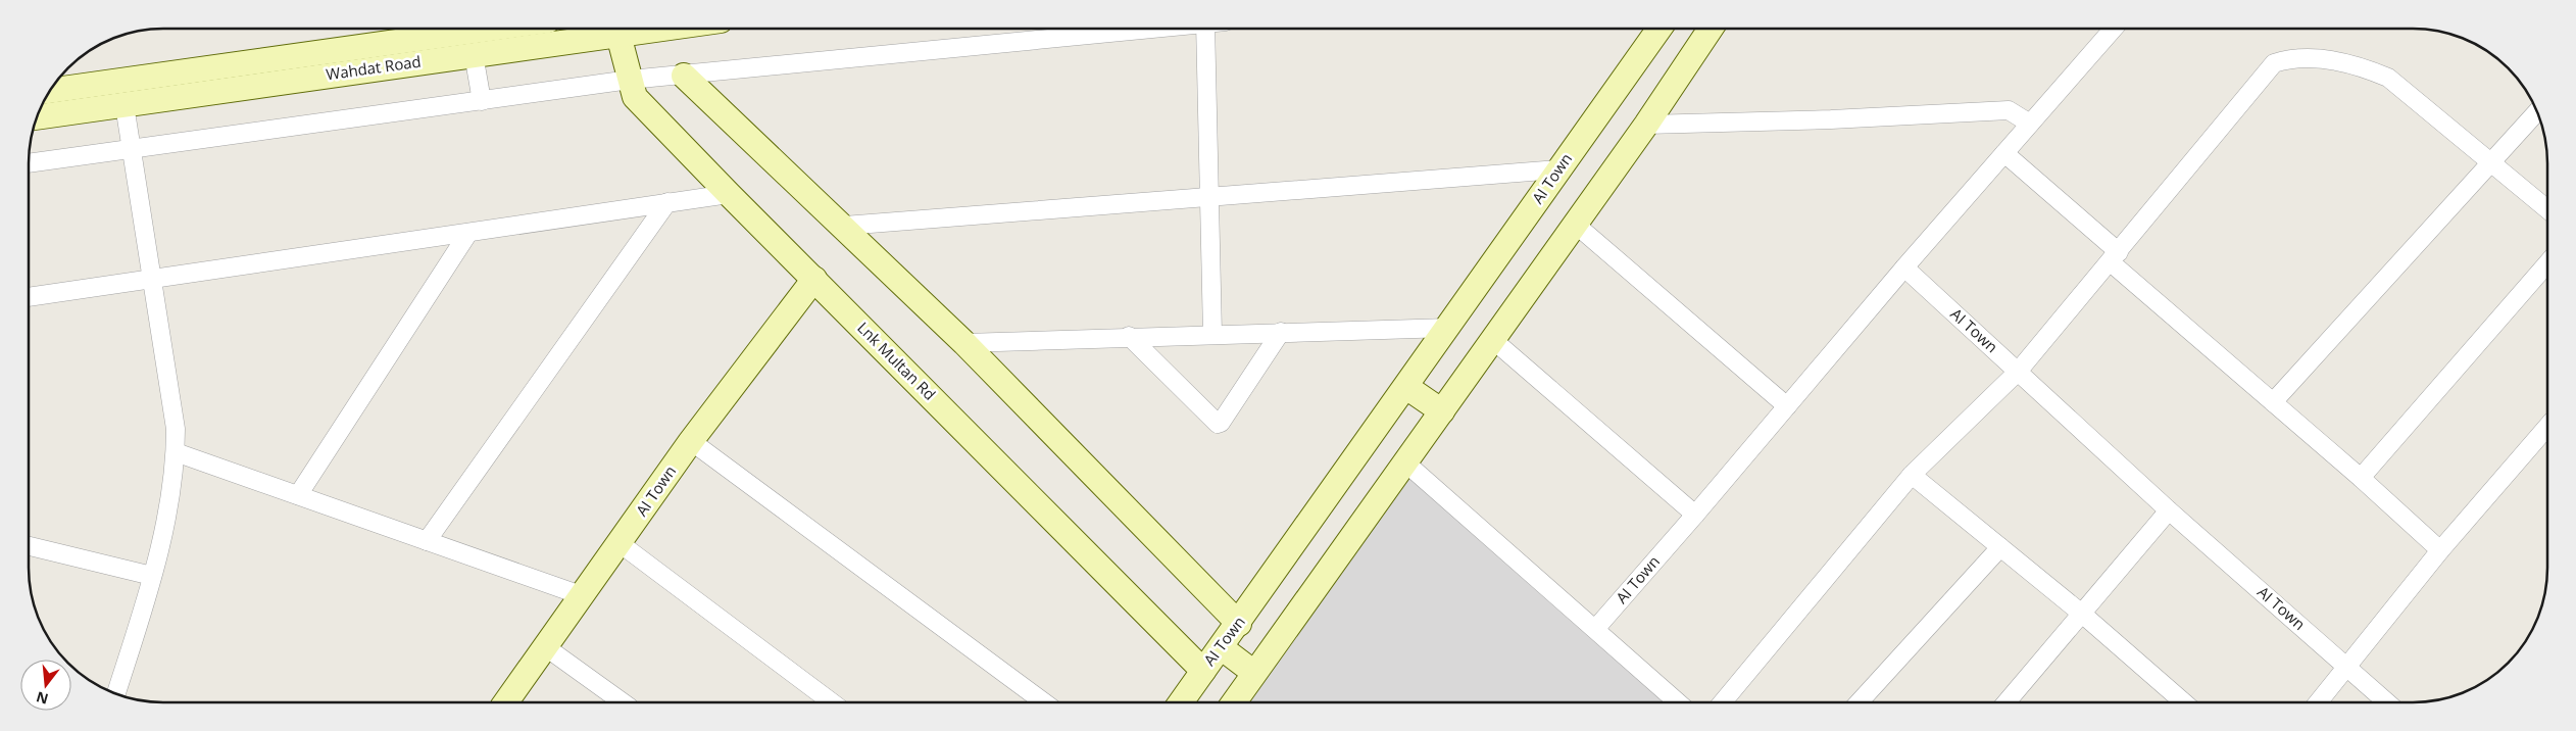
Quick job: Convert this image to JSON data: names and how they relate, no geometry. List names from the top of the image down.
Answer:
{
  "streets": {
    "street": ["Wahdat Road", "AI Town", "Lnk Multan Rd"]
  },
  "crossings": [
    ["Wahdat Road", "Lnk Multan Rd"],
    ["AI Town", "Lnk Multan Rd"]
  ],
  "north": "bottom"
}
